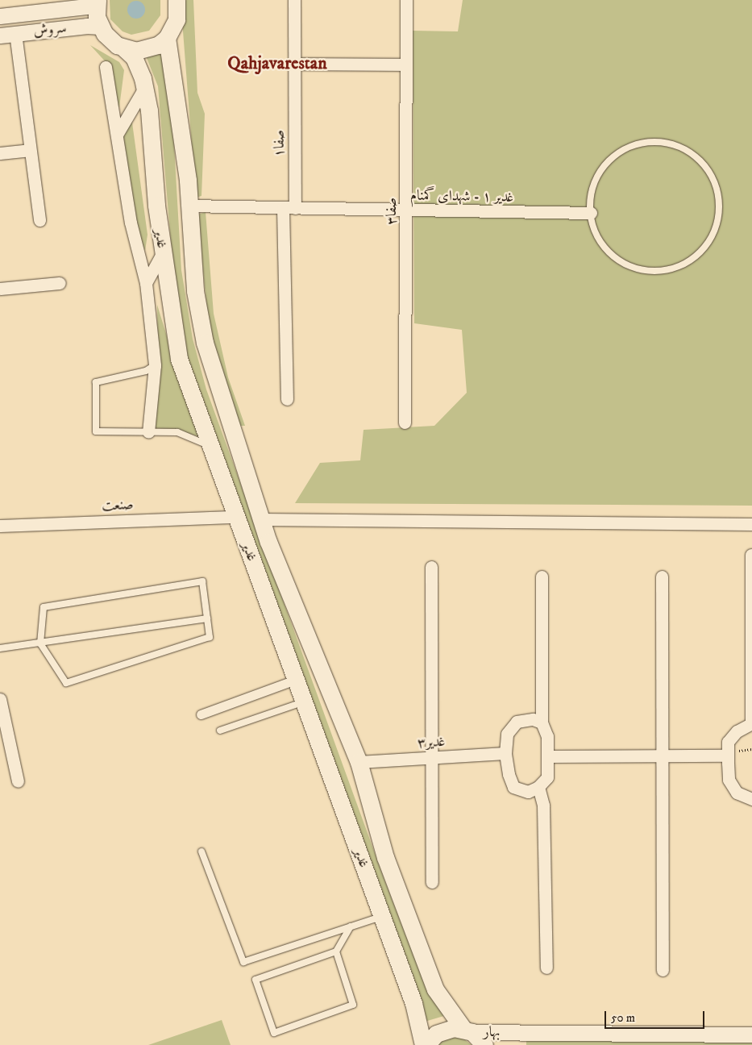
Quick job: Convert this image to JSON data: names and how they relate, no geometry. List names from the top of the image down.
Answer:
{
  "streets": {
    "main road": ["غدیر"],
    "street": [
      "سروش",
      "صفا۱",
      "غدیر ۱ - شهدای گمنام",
      "صفا۳",
      "صنعت",
      "غدیر۳",
      "بهار"
    ]
  },
  "crossings": [
    ["صفا۱", "غدیر ۱ - شهدای گمنام"],
    ["غدیر ۱ - شهدای گمنام", "صفا۳"],
    ["غدیر ۱ - شهدای گمنام", "غدیر"],
    ["غدیر", "صنعت"],
    ["غدیر", "غدیر۳"],
    ["غدیر", "بهار"]
  ],
  "districts": ["Qahjavarestan"],
  "scale_bar": "50 m"
}
